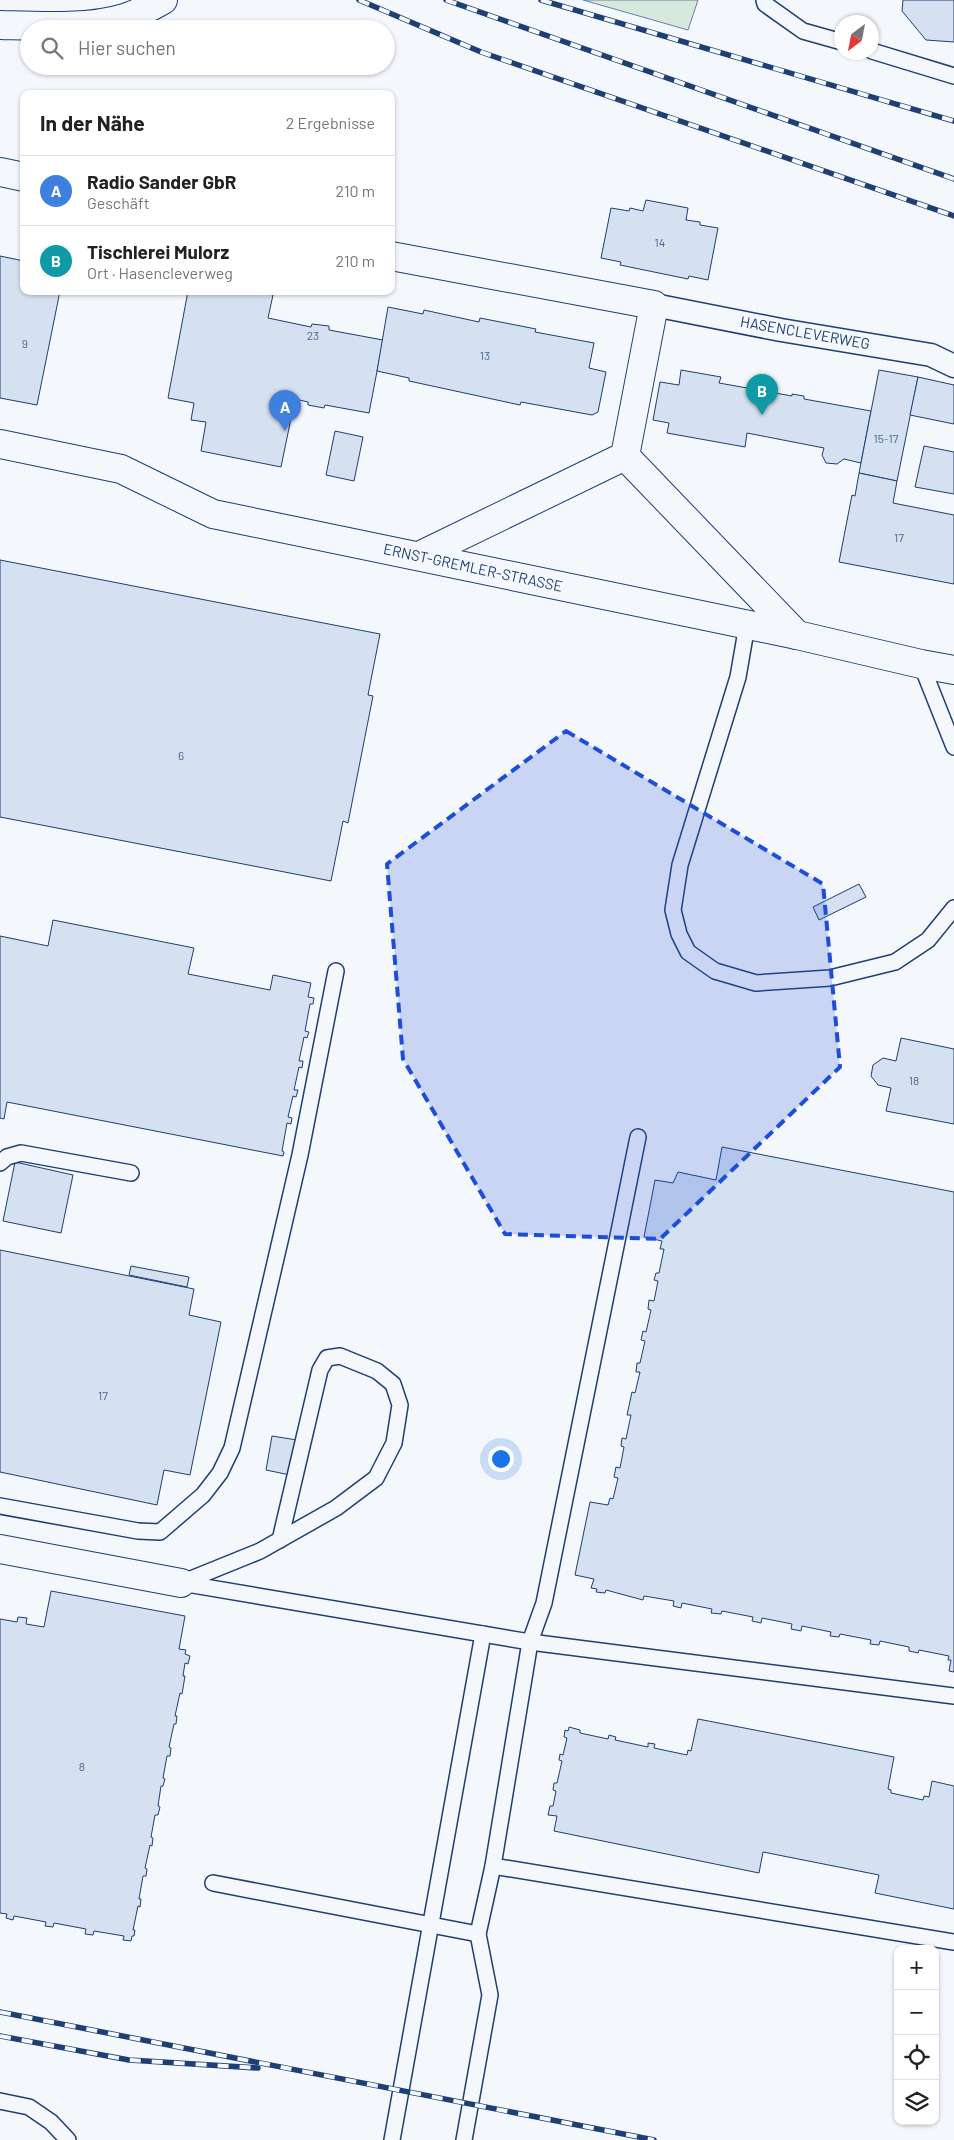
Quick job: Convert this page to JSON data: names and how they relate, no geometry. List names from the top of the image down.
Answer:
{
  "streets": {
    "street": ["HASENCLEVERWEG", "ERNST-GREMLER-STRASSE"]
  },
  "house_numbers": [
    "14",
    "23",
    "9",
    "13",
    "15-17",
    "17",
    "6",
    "18",
    "17",
    "8"
  ],
  "north": "bottom left",
  "page": {
    "search": "Hier suchen",
    "heading": ["In der Nähe", "2 Ergebnisse"],
    "list": [
      {
        "mark": "A",
        "name": "Radio Sander GbR",
        "note": "Geschäft",
        "value": "210 m"
      },
      {
        "mark": "B",
        "name": "Tischlerei Mulorz",
        "note": "Ort · Hasencleverweg",
        "value": "210 m"
      }
    ],
    "pins": ["B", "A"],
    "map_buttons": ["+", "−"]
  }
}
